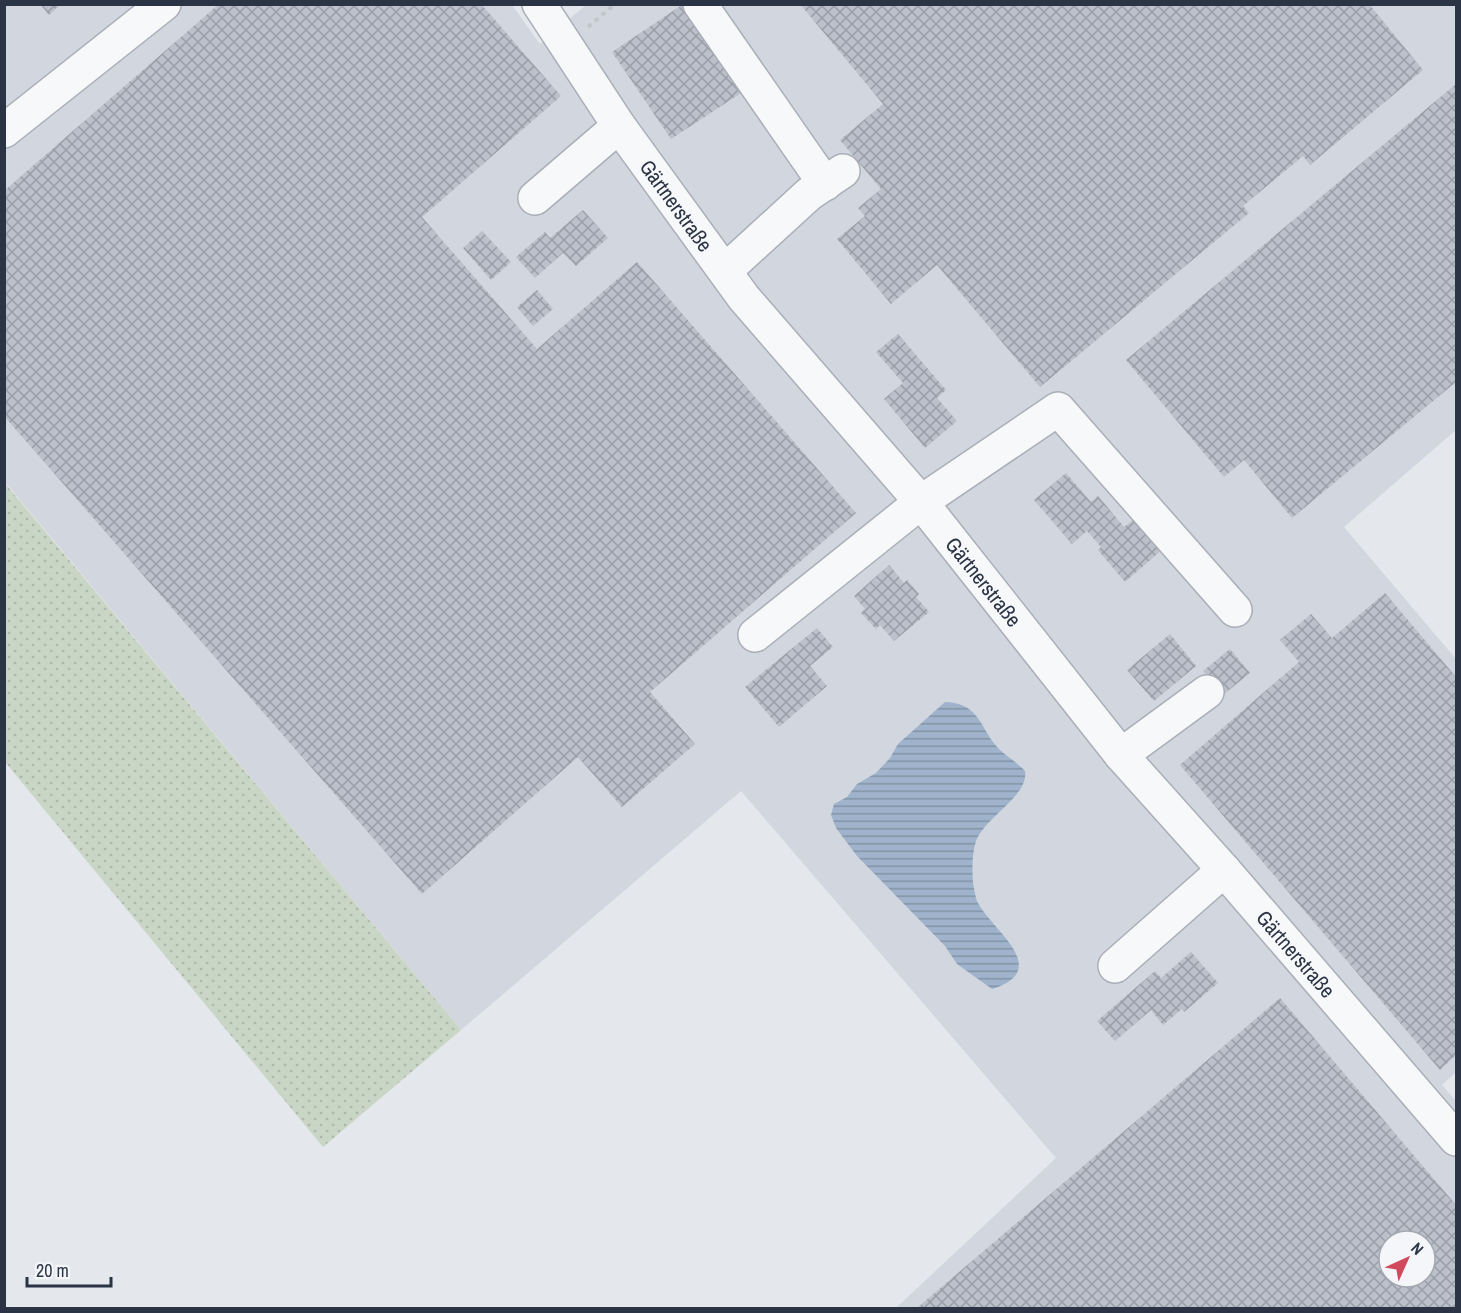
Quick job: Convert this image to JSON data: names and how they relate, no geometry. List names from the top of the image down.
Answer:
{
  "streets": {
    "street": ["Gärtnerstraße"]
  },
  "scale_bar": "20 m",
  "north": "top right"
}
